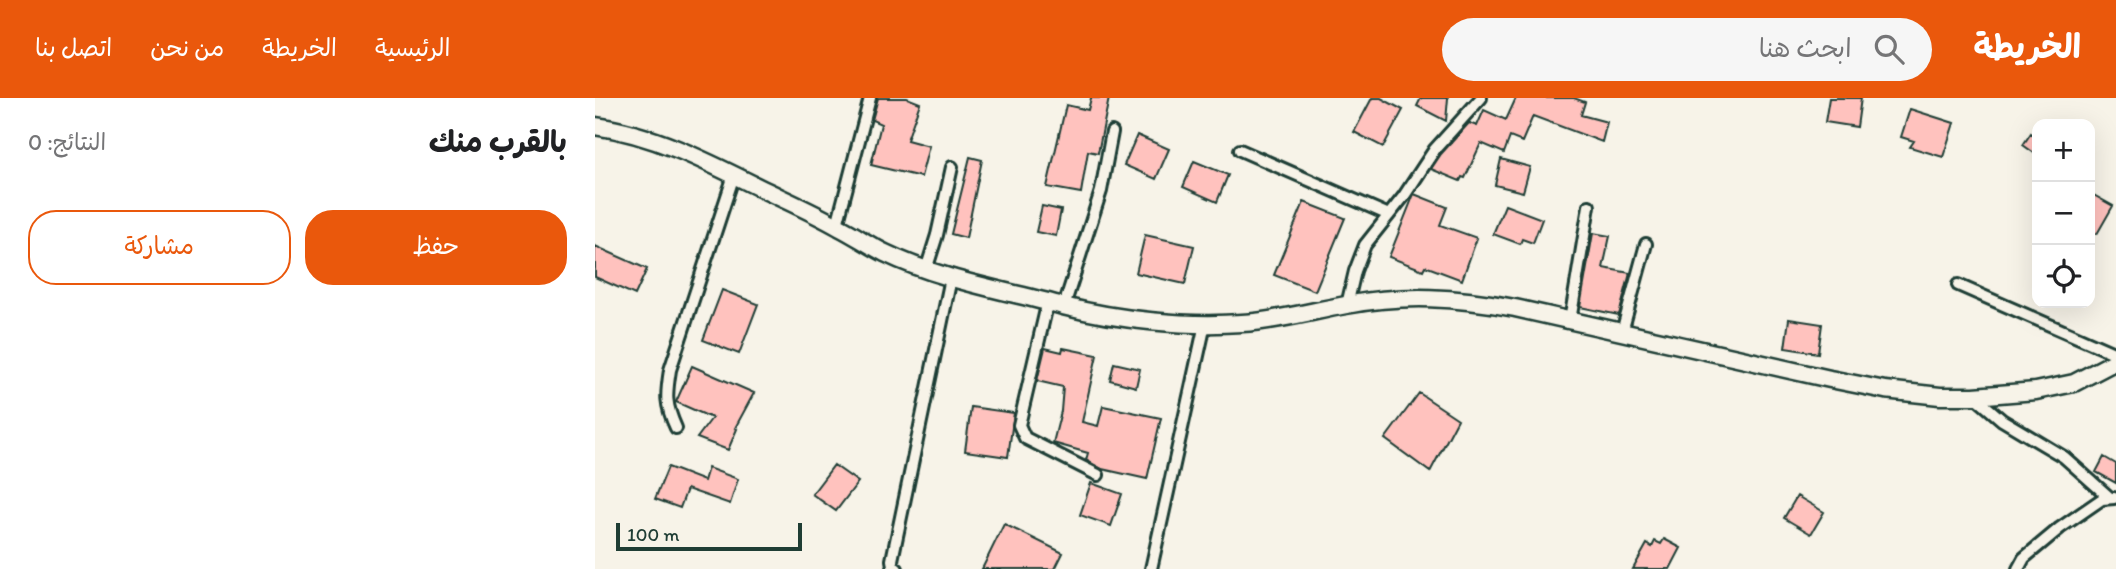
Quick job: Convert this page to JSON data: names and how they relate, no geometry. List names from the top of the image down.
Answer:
{
  "scale_bar": "100 m",
  "page": {
    "header": "الخريطة",
    "search": "ابحث هنا",
    "nav": [
      "الرئيسية",
      "الخريطة",
      "من نحن",
      "اتصل بنا"
    ],
    "heading": ["بالقرب منك", "النتائج: 0"],
    "map_buttons": ["+", "−"],
    "buttons": ["حفظ", "مشاركة"],
    "scale": "100 m"
  }
}
